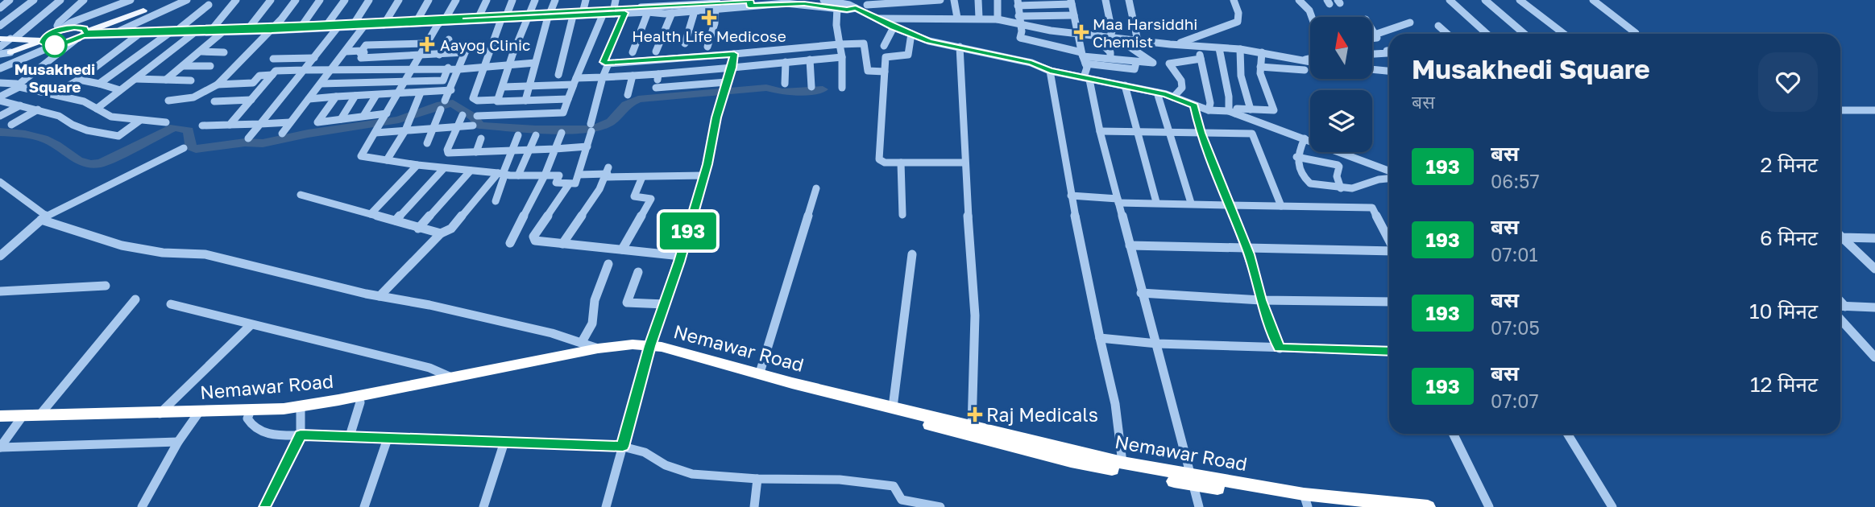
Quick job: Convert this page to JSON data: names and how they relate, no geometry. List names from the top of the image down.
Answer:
{
  "streets": {
    "highway": ["Nemawar Road"]
  },
  "places": {
    "health": [
      "Health Life Medicose",
      "Maa Harsiddhi Chemist",
      "Aayog Clinic",
      "Raj Medicals"
    ],
    "other": ["Musakhedi Square"]
  },
  "lines": ["bus line 193"],
  "north": "top",
  "page": {
    "on_map": "193",
    "heading": ["Musakhedi Square", "बस"],
    "list": [
      {
        "mark": "193",
        "name": "बस",
        "note": "06:57",
        "value": "2 मिनट"
      },
      {
        "mark": "193",
        "name": "बस",
        "note": "07:01",
        "value": "6 मिनट"
      },
      {
        "mark": "193",
        "name": "बस",
        "note": "07:05",
        "value": "10 मिनट"
      },
      {
        "mark": "193",
        "name": "बस",
        "note": "07:07",
        "value": "12 मिनट"
      }
    ]
  }
}
